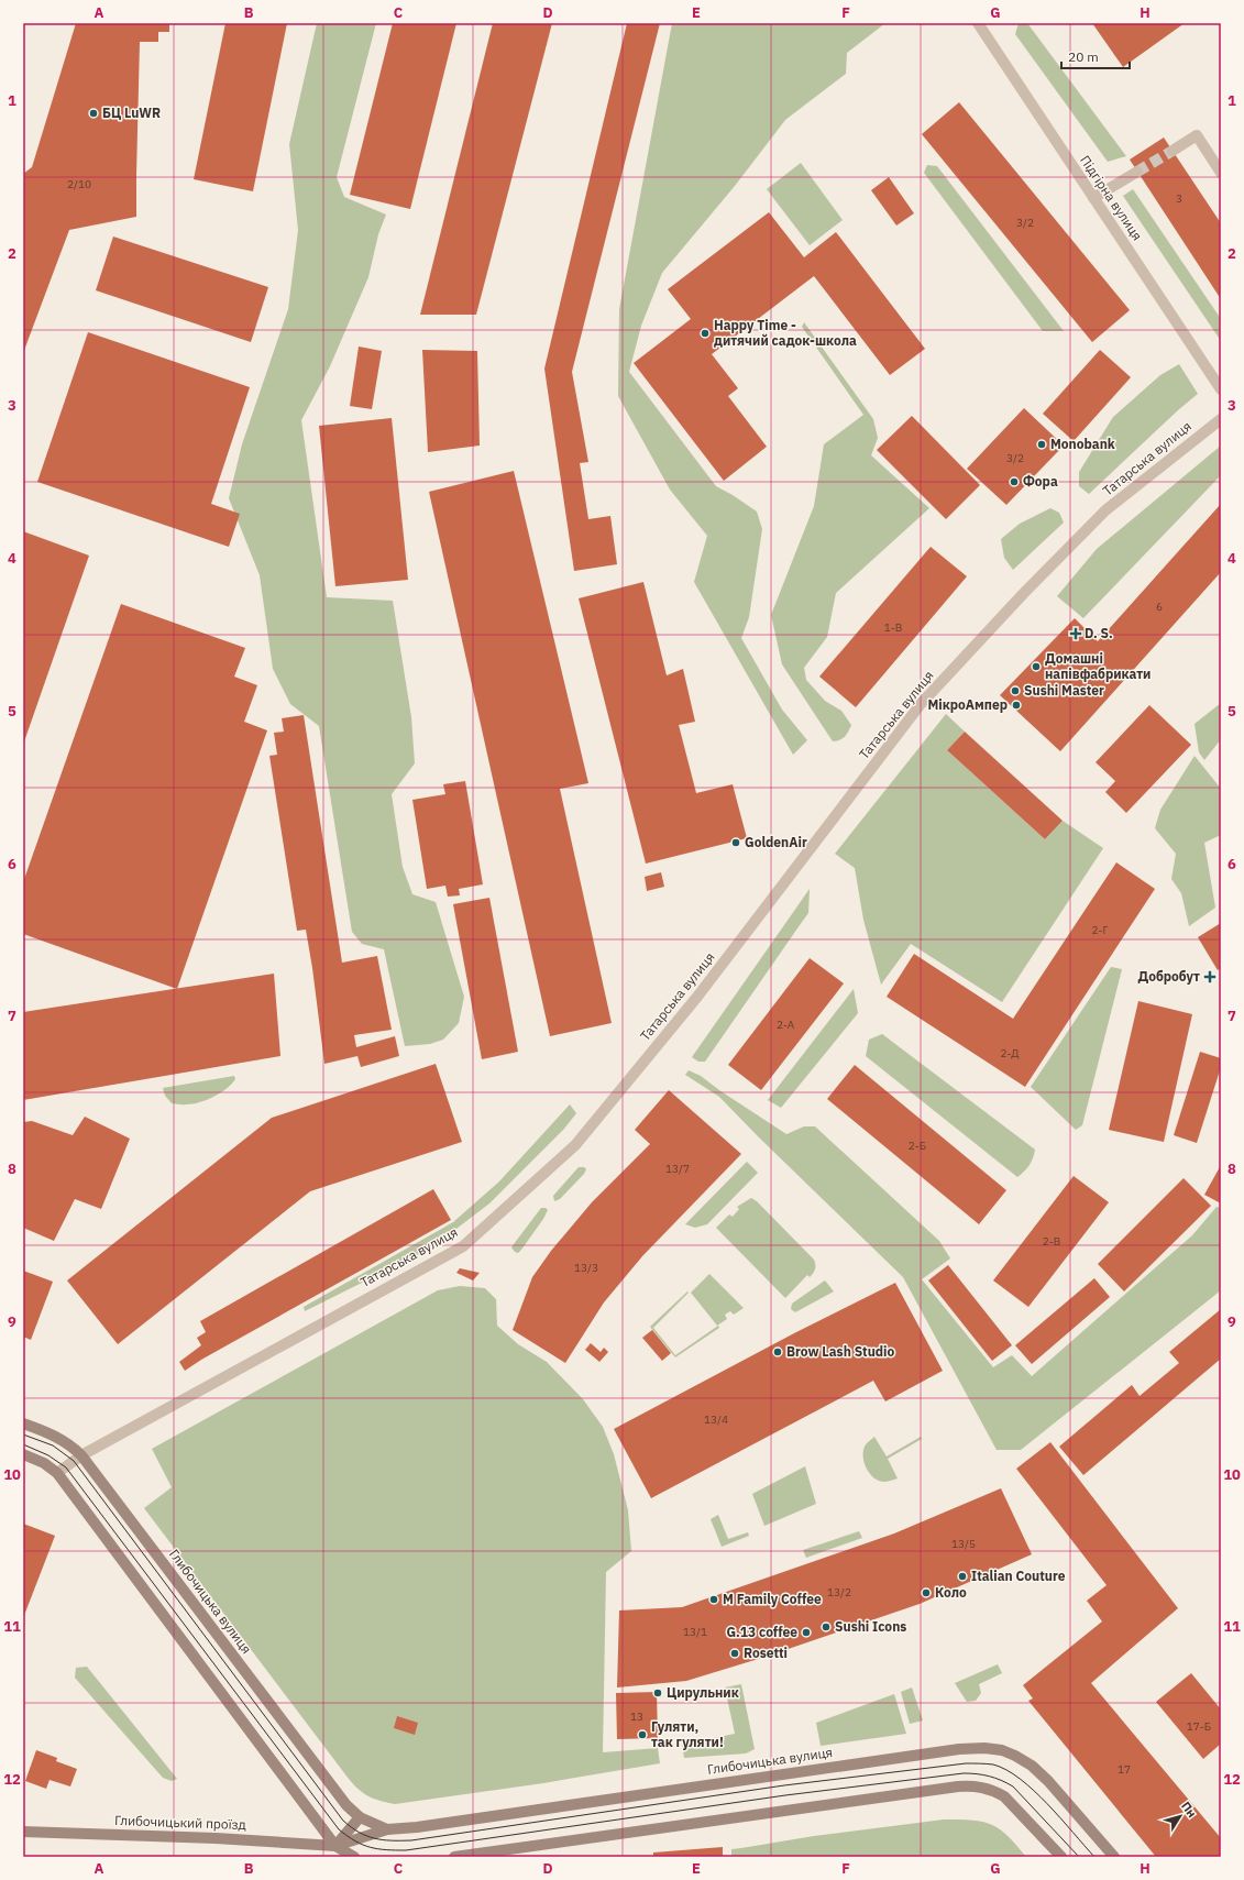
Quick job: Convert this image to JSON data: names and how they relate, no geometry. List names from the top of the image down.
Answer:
{
  "streets": {
    "main road": ["Глибочицька вулиця", "Глибочицький проїзд"],
    "street": ["Підгірна вулиця", "Татарська вулиця"]
  },
  "crossings": [
    ["Татарська вулиця", "Глибочицька вулиця"],
    ["Глибочицька вулиця", "Глибочицький проїзд"]
  ],
  "places": {
    "other": [
      "БЦ LuWR",
      "Happy Time - дитячий садок-школа",
      "Monobank",
      "Фора",
      "Домашні напівфабрикати",
      "Sushi Master",
      "МікроАмпер",
      "GoldenAir",
      "Brow Lash Studio",
      "Italian Couture",
      "Коло",
      "M Family Coffee",
      "Sushi Icons",
      "G.13 coffee",
      "Rosetti",
      "Цирульник",
      "Гуляти, так гуляти!"
    ],
    "health": ["D. S.", "Добробут"]
  },
  "house_numbers": [
    "2/10",
    "3",
    "3/2",
    "3/2",
    "6",
    "1-В",
    "2-Г",
    "2-А",
    "2-Д",
    "2-Б",
    "13/7",
    "2-В",
    "13/3",
    "13/4",
    "13/5",
    "13/2",
    "13/1",
    "13",
    "17-Б",
    "17"
  ],
  "scale_bar": "20 m",
  "north": "top right",
  "grid": {
    "columns": [
      "A",
      "B",
      "C",
      "D",
      "E",
      "F",
      "G",
      "H"
    ],
    "rows": [
      "1",
      "2",
      "3",
      "4",
      "5",
      "6",
      "7",
      "8",
      "9",
      "10",
      "11",
      "12"
    ]
  }
}
